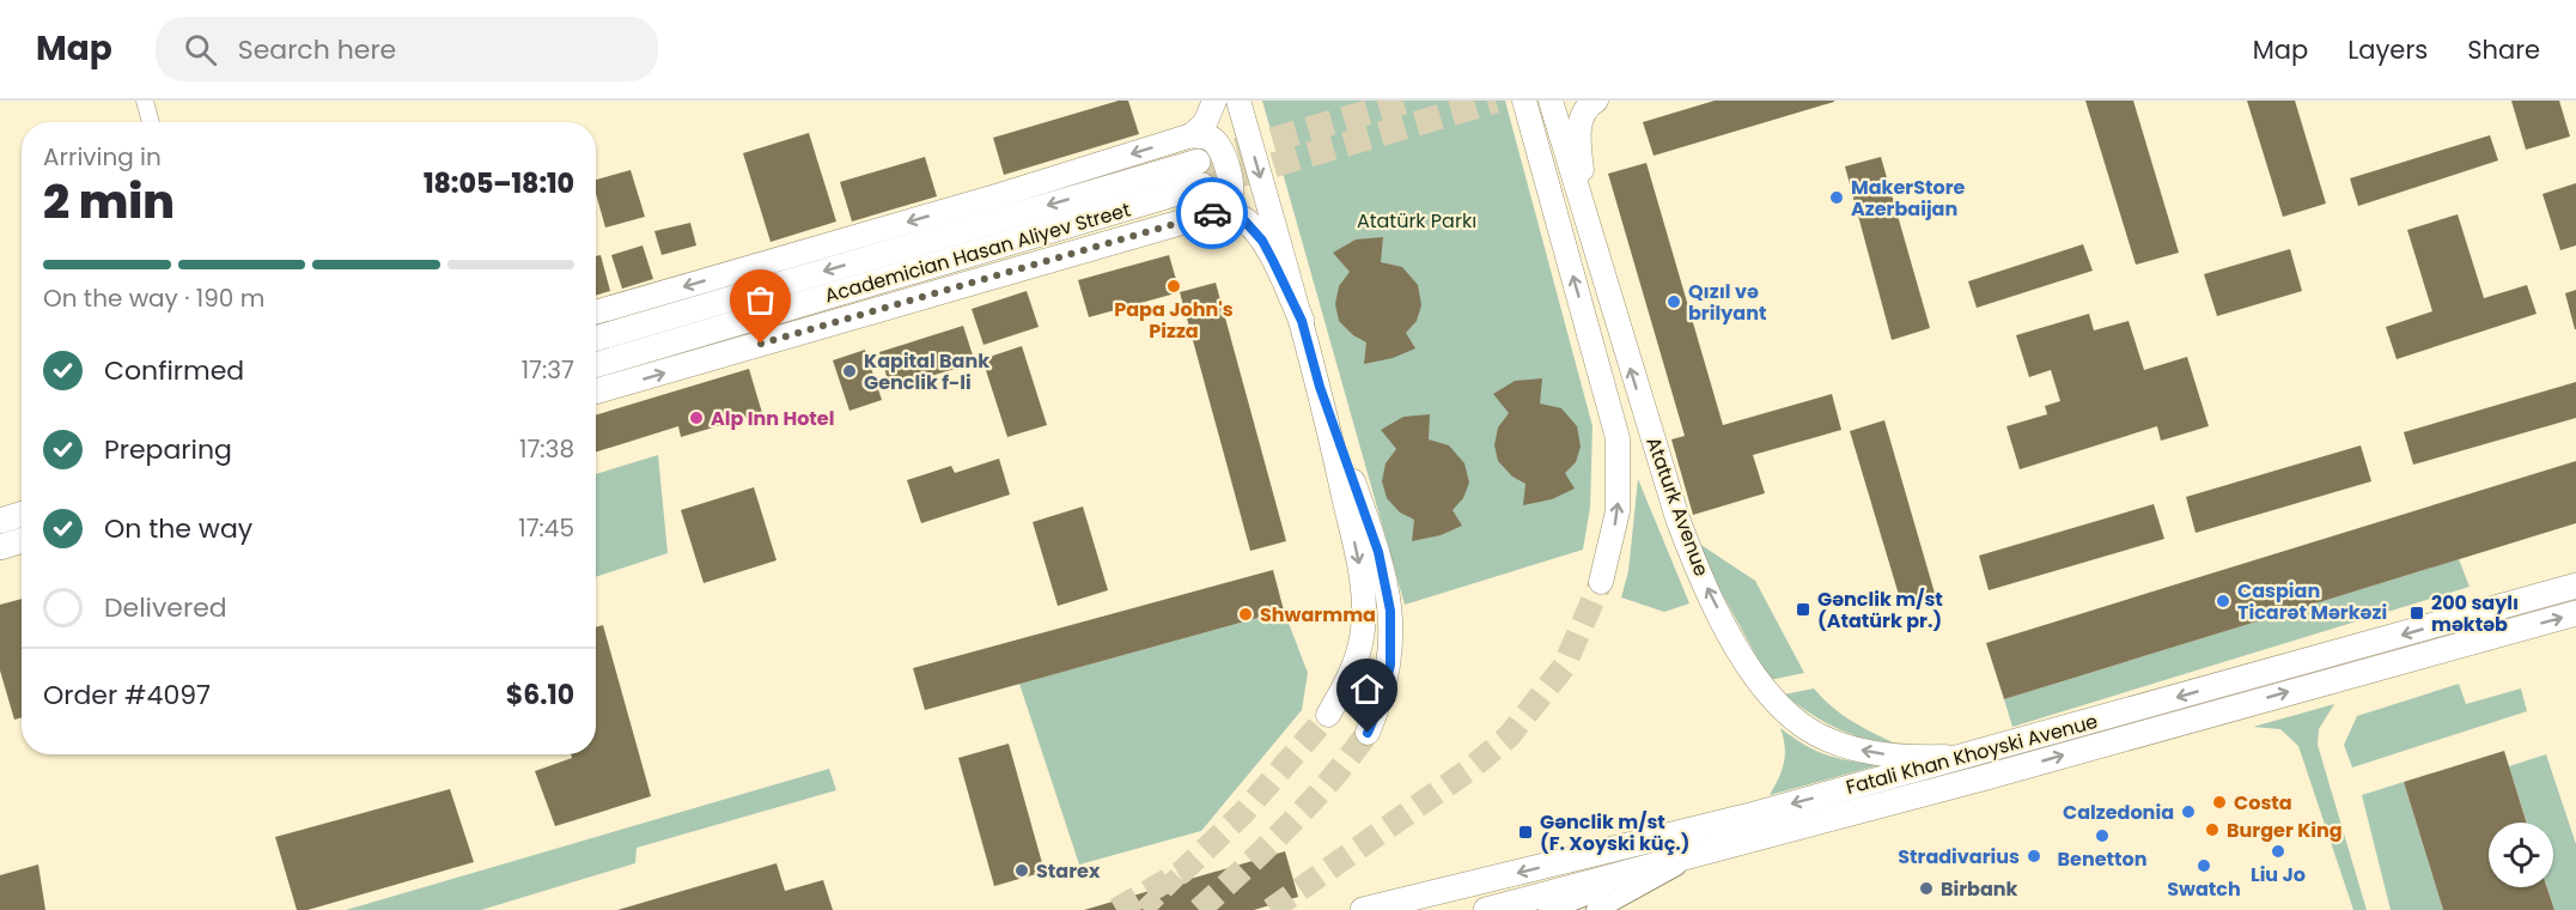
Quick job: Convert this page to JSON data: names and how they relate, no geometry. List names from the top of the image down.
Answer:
{
  "streets": {
    "main road": ["Academician Hasan Aliyev Street", "Ataturk Avenue", "Fatali Khan Khoyski Avenue"]
  },
  "crossings": [
    ["Ataturk Avenue", "Fatali Khan Khoyski Avenue"]
  ],
  "one_way": ["Ataturk Avenue"],
  "parks": ["Atatürk Parkı"],
  "places": {
    "other": [
      "MakerStore Azerbaijan",
      "Papa John's Pizza",
      "Qızıl və brilyant",
      "Kapital Bank Genclik f-li",
      "Alp Inn Hotel",
      "Caspian Ticarət Mərkəzi",
      "Shwarmma",
      "Costa",
      "Calzedonia",
      "Burger King",
      "Benetton",
      "Liu Jo",
      "Stradivarius",
      "Swatch",
      "Starex",
      "Birbank"
    ],
    "transit": ["Gənclik m/st (Atatürk pr.)", "200 saylı məktəb", "Gənclik m/st (F. Xoyski küç.)"]
  },
  "page": {
    "header": "Map",
    "search": "Search here",
    "nav": ["Map", "Layers", "Share"],
    "heading": ["2 min", "Arriving in", "18:05–18:10"],
    "panel": ["Order #4097", "$6.10"],
    "bar": "On the way · 190 m",
    "list": [
      ["Confirmed", "17:37"],
      ["Preparing", "17:38"],
      ["On the way", "17:45"],
      "Delivered"
    ]
  }
}
